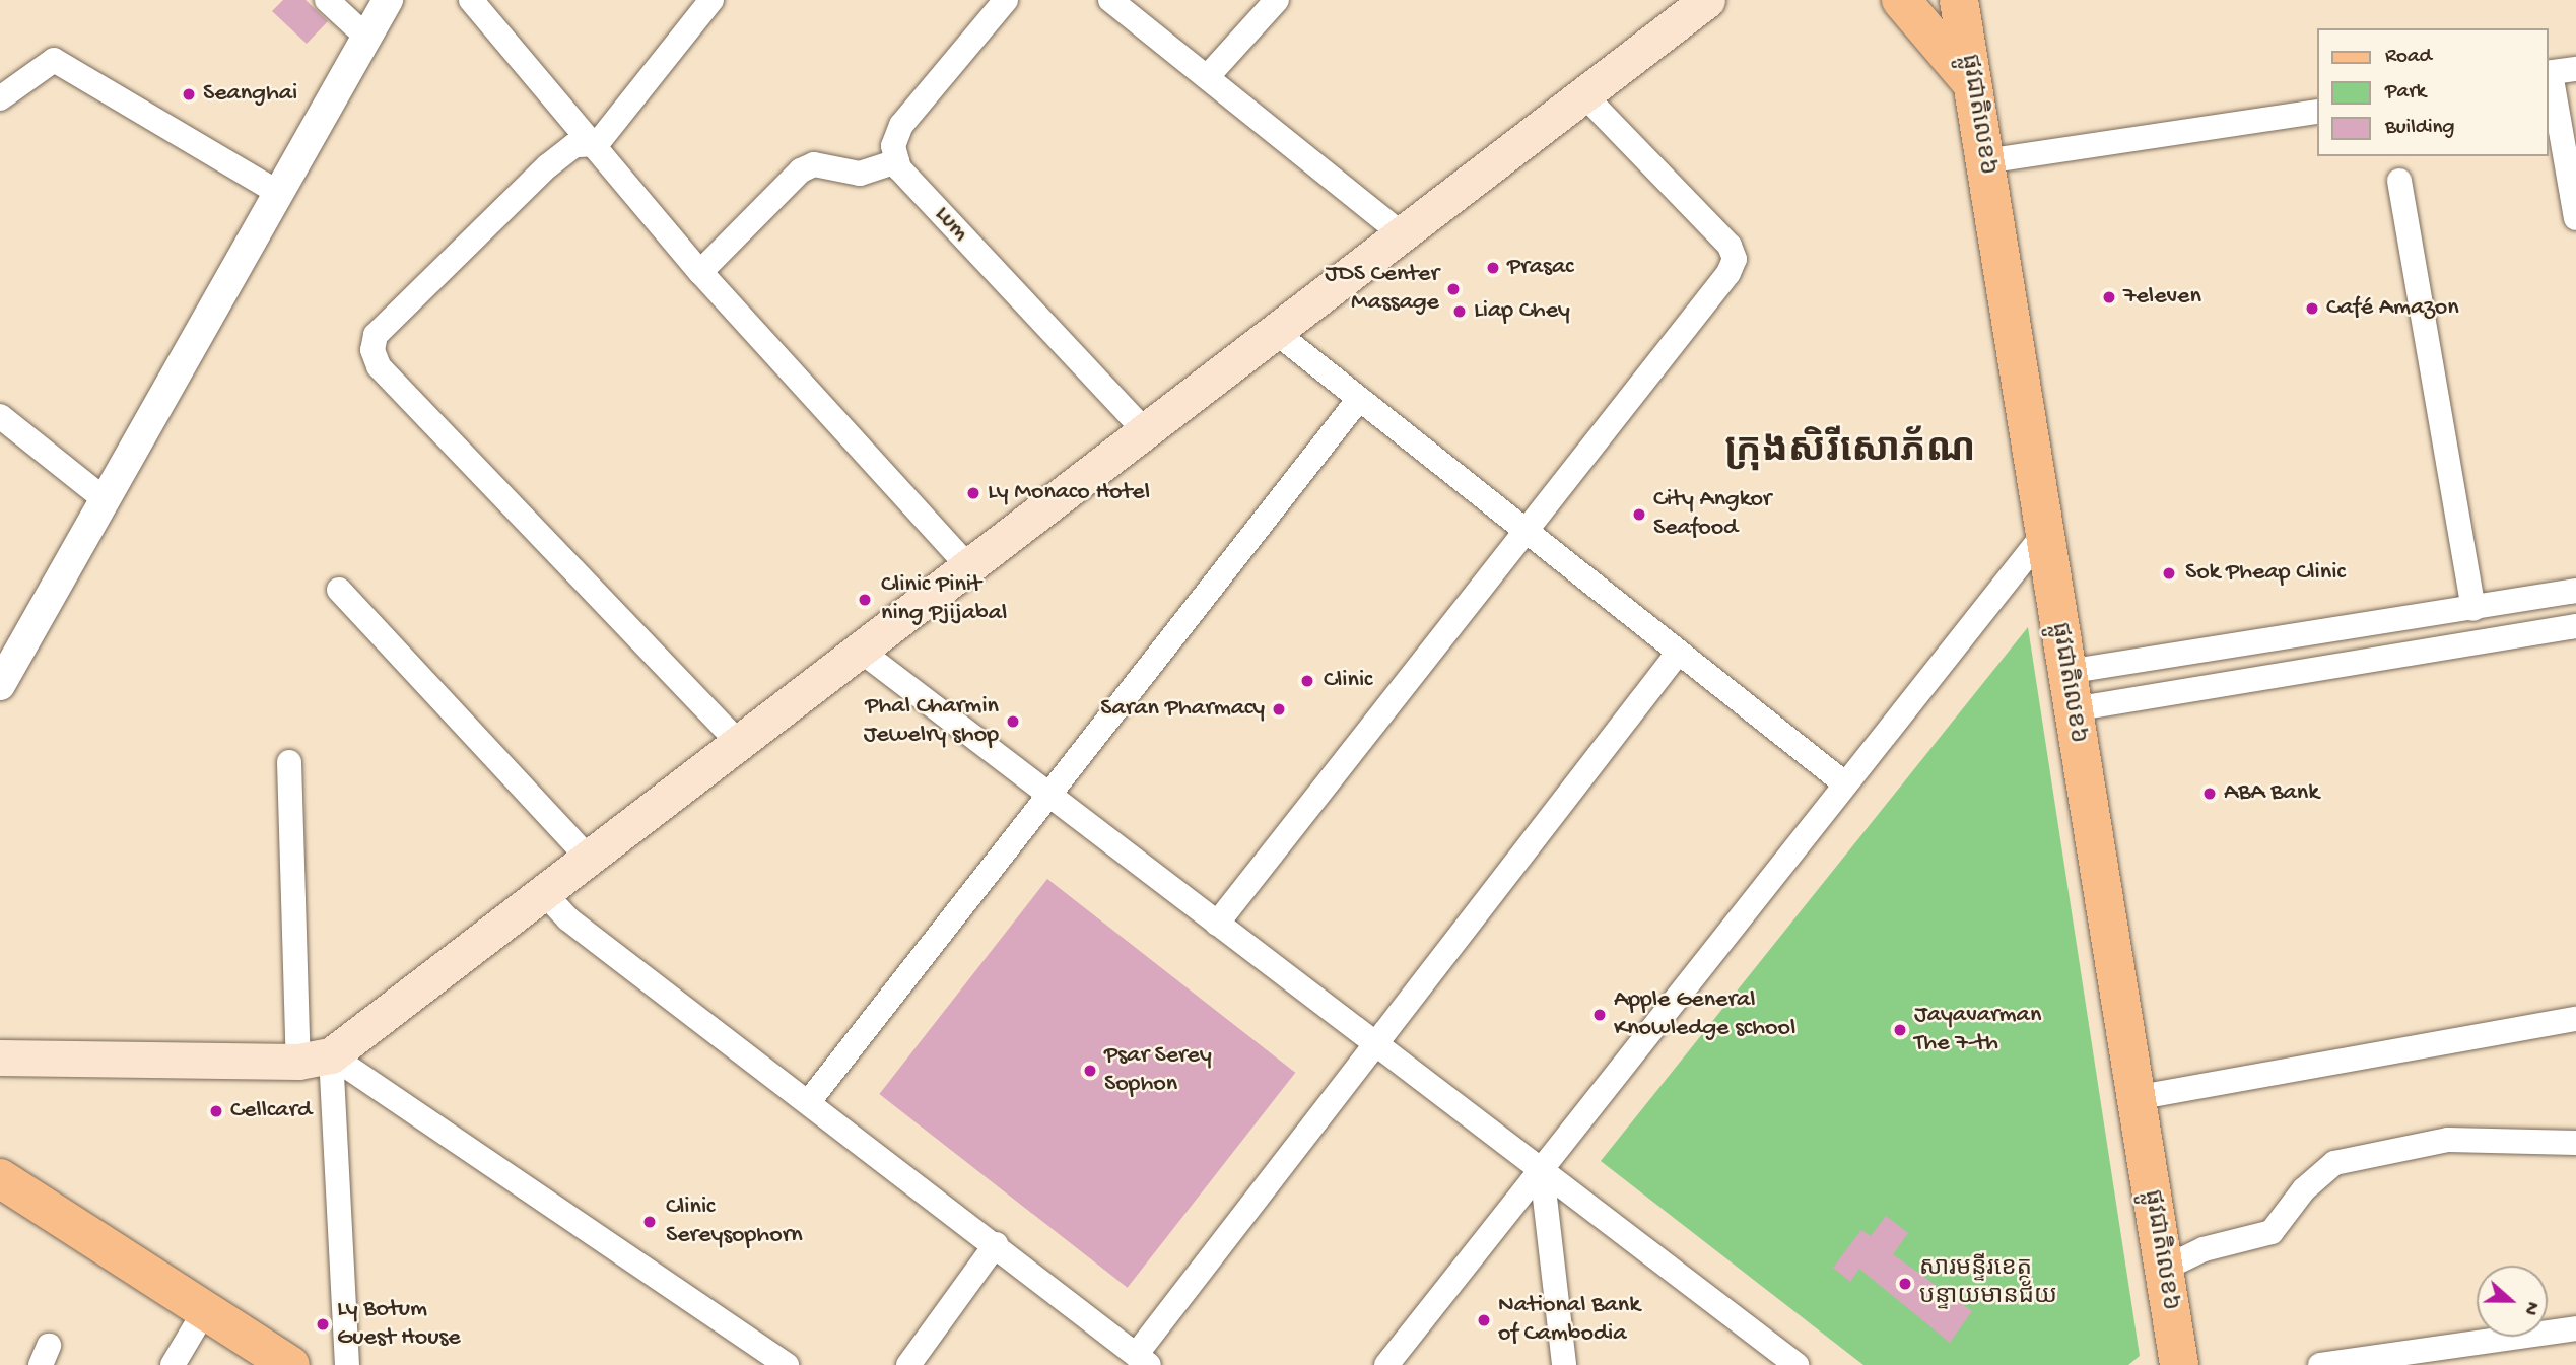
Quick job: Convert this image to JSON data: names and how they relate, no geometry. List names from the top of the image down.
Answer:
{
  "streets": {
    "main road": ["ផ្លូវជាតិលេខ៦"],
    "street": ["Lum"]
  },
  "districts": ["ក្រុងសិរីសោភ័ណ"],
  "places": [
    "Seanghai",
    "Prasac",
    "JDS Center Massage",
    "7eleven",
    "Café Amazon",
    "Liap Chey",
    "Ly Monaco Hotel",
    "City Angkor Seafood",
    "Sok Pheap Clinic",
    "Clinic Pinit ning Pjijabal",
    "Clinic",
    "Saran Pharmacy",
    "Phal Charmin Jewelry shop",
    "ABA Bank",
    "Apple General Knowledge school",
    "Jayavarman The 7-th",
    "Psar Serey Sophon",
    "Cellcard",
    "Clinic Sereysophorn",
    "សារមន្ទីរខេត្ត បន្ទាយមានជ័យ",
    "National Bank of Cambodia",
    "Ly Botum Guest House"
  ],
  "legend": ["Road", "Park", "Building"],
  "north": "right"
}
